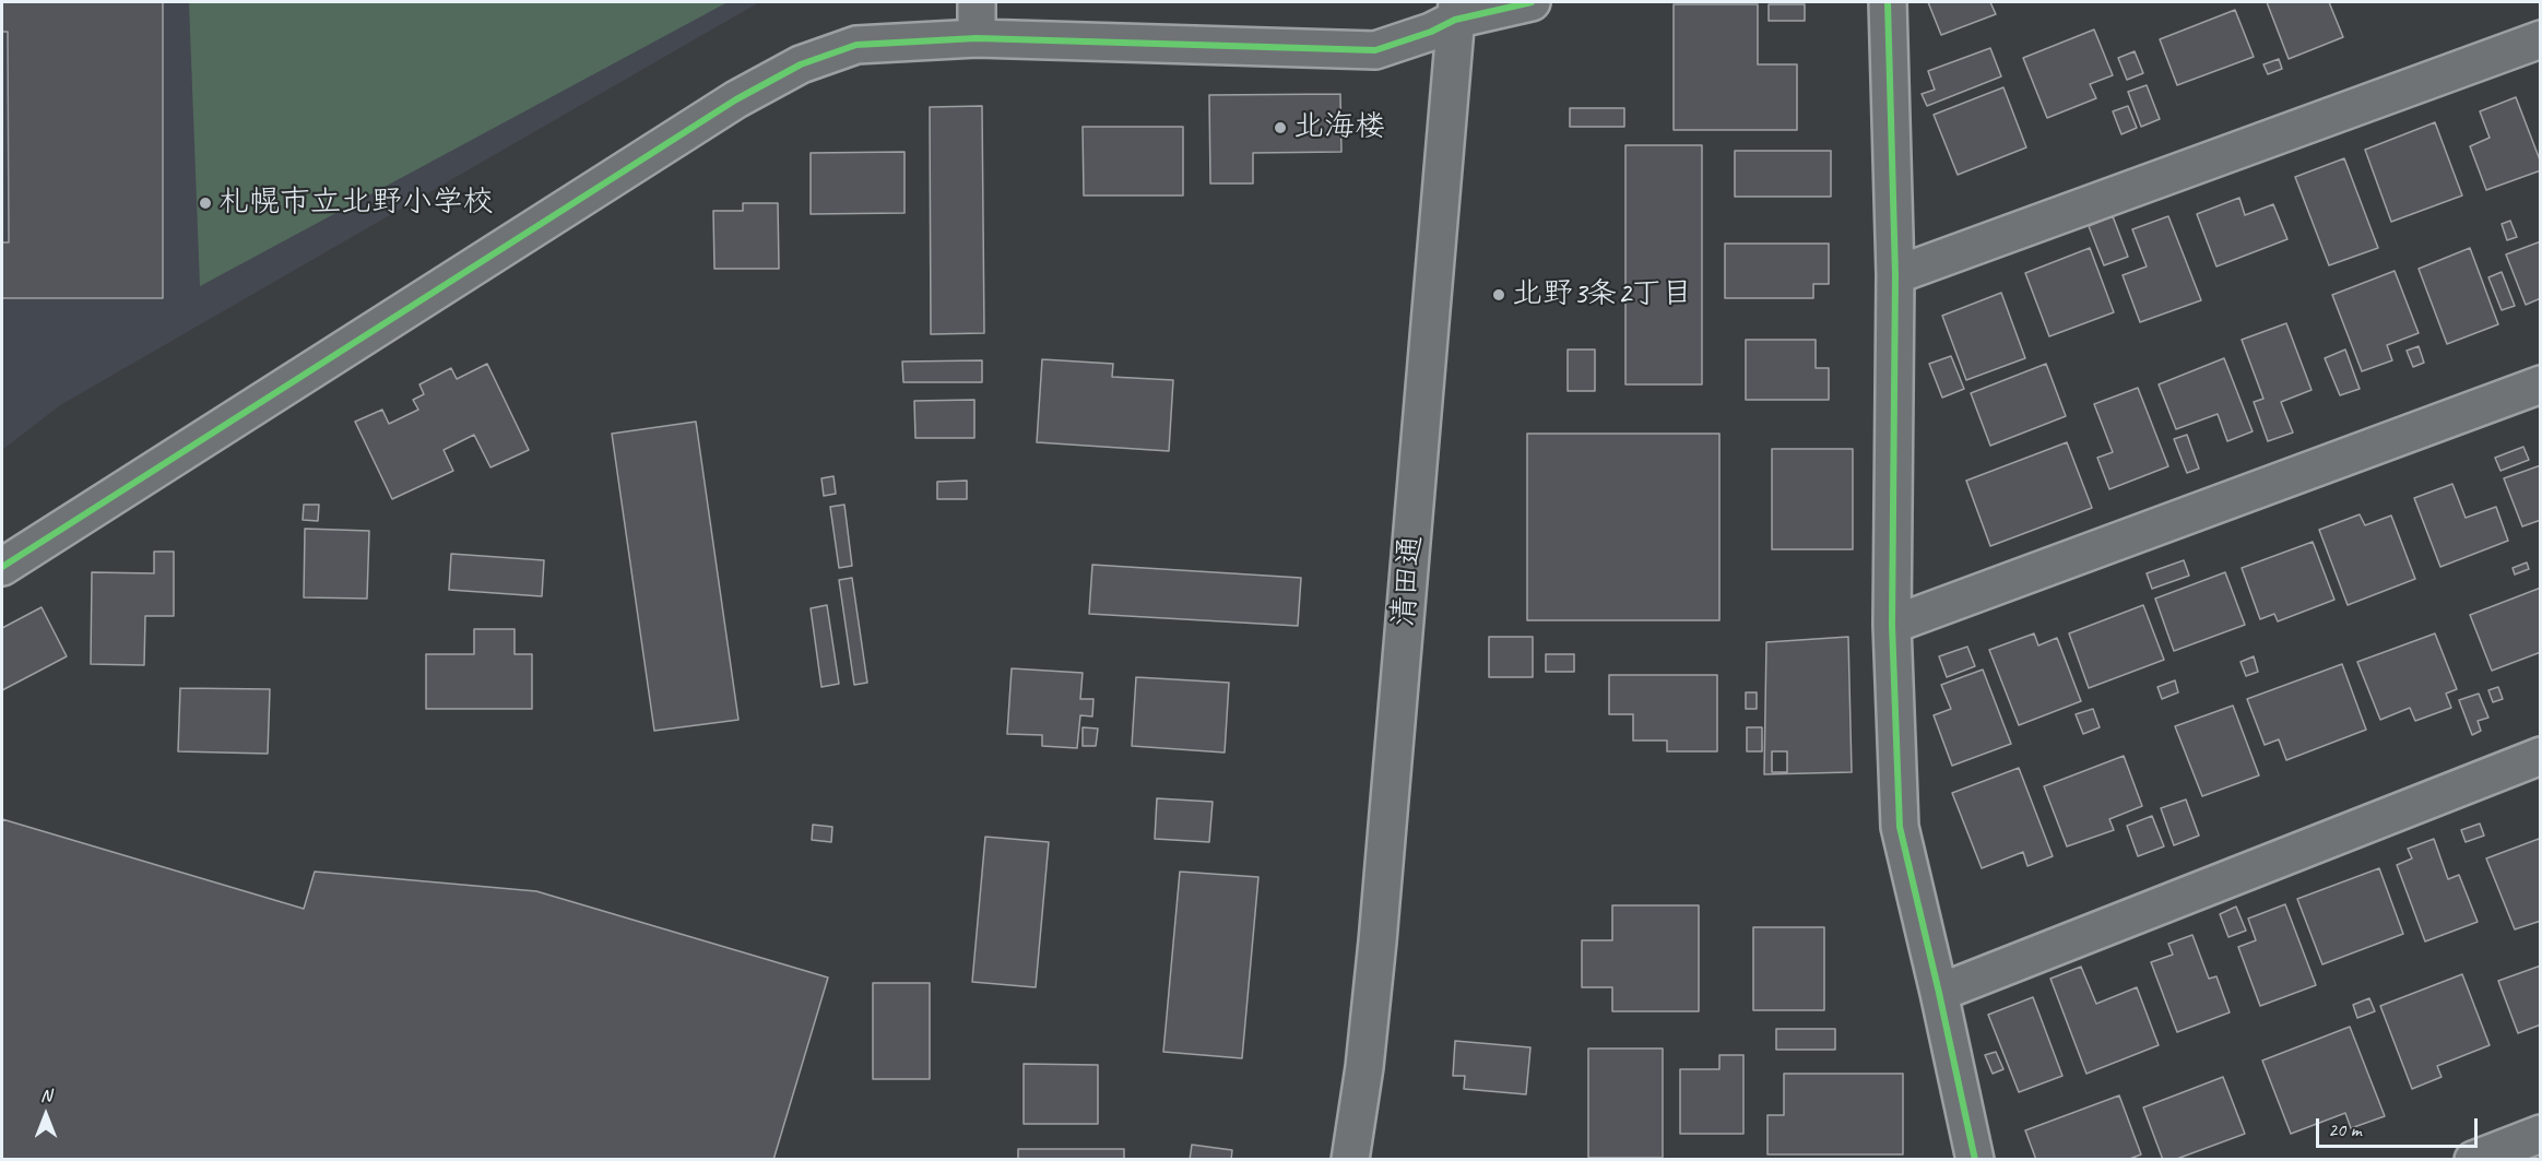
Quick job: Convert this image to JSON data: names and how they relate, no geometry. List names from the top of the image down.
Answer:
{
  "streets": {
    "street": ["清田通"]
  },
  "places": ["北海楼", "札幌市立北野小学校", "北野3条2丁目"],
  "scale_bar": "20 m",
  "north": "top"
}
